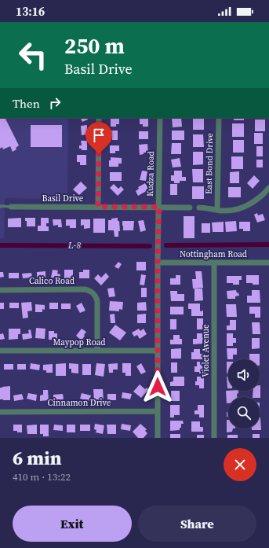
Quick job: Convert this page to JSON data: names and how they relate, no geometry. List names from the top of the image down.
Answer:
{
  "streets": {
    "street": [
      "East Bond Drive",
      "Kudza Road",
      "Basil Drive",
      "Nottingham Road",
      "Calico Road",
      "Maypop Road",
      "Violet Avenue",
      "Cinnamon Drive"
    ]
  },
  "crossings": [
    ["Kudza Road", "Basil Drive"],
    ["Kudza Road", "Nottingham Road"],
    ["Kudza Road", "Maypop Road"],
    ["Kudza Road", "Cinnamon Drive"],
    ["Nottingham Road", "Violet Avenue"],
    ["Calico Road", "Maypop Road"]
  ],
  "water": ["L-8"],
  "page": {
    "status": "13:16",
    "turn": ["250 m", "Basil Drive"],
    "then": "Then",
    "heading": ["6 min", "410 m · 13:22"],
    "buttons": ["Exit", "Share"]
  }
}
